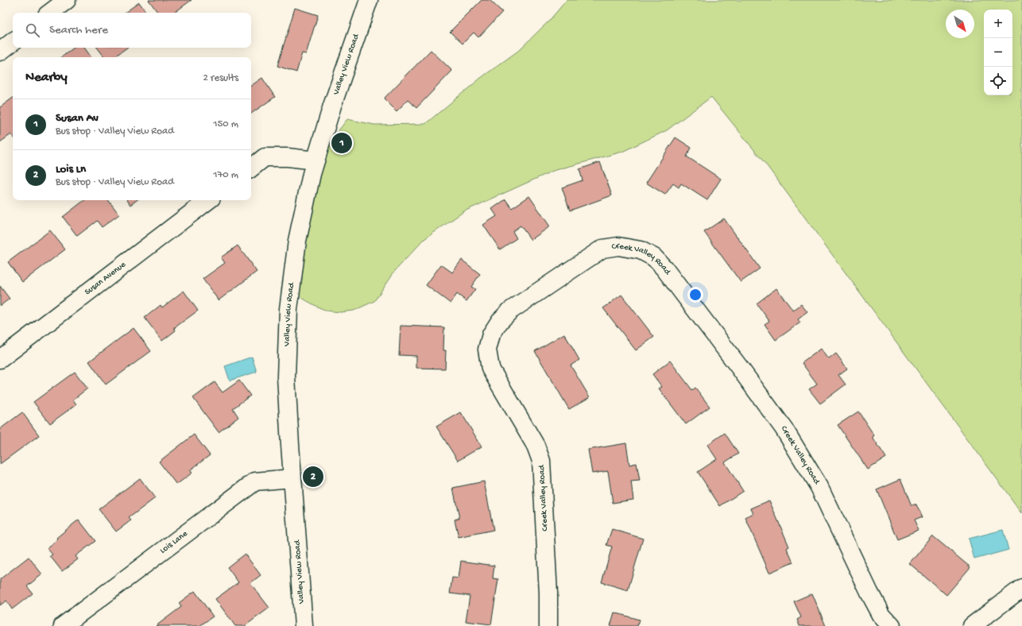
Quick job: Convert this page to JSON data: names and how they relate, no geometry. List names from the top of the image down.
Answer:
{
  "streets": {
    "street": [
      "Valley View Road",
      "Creek Valley Road",
      "Susan Avenue",
      "Lois Lane"
    ]
  },
  "crossings": [
    ["Valley View Road", "Lois Lane"]
  ],
  "north": "bottom right",
  "page": {
    "map_buttons": ["+", "−"],
    "search": "Search here",
    "heading": ["Nearby", "2 results"],
    "list": [
      {
        "mark": "1",
        "name": "Susan Av",
        "note": "Bus stop · Valley View Road",
        "value": "150 m"
      },
      {
        "mark": "2",
        "name": "Lois Ln",
        "note": "Bus stop · Valley View Road",
        "value": "170 m"
      }
    ],
    "pins": ["1", "2"]
  }
}
